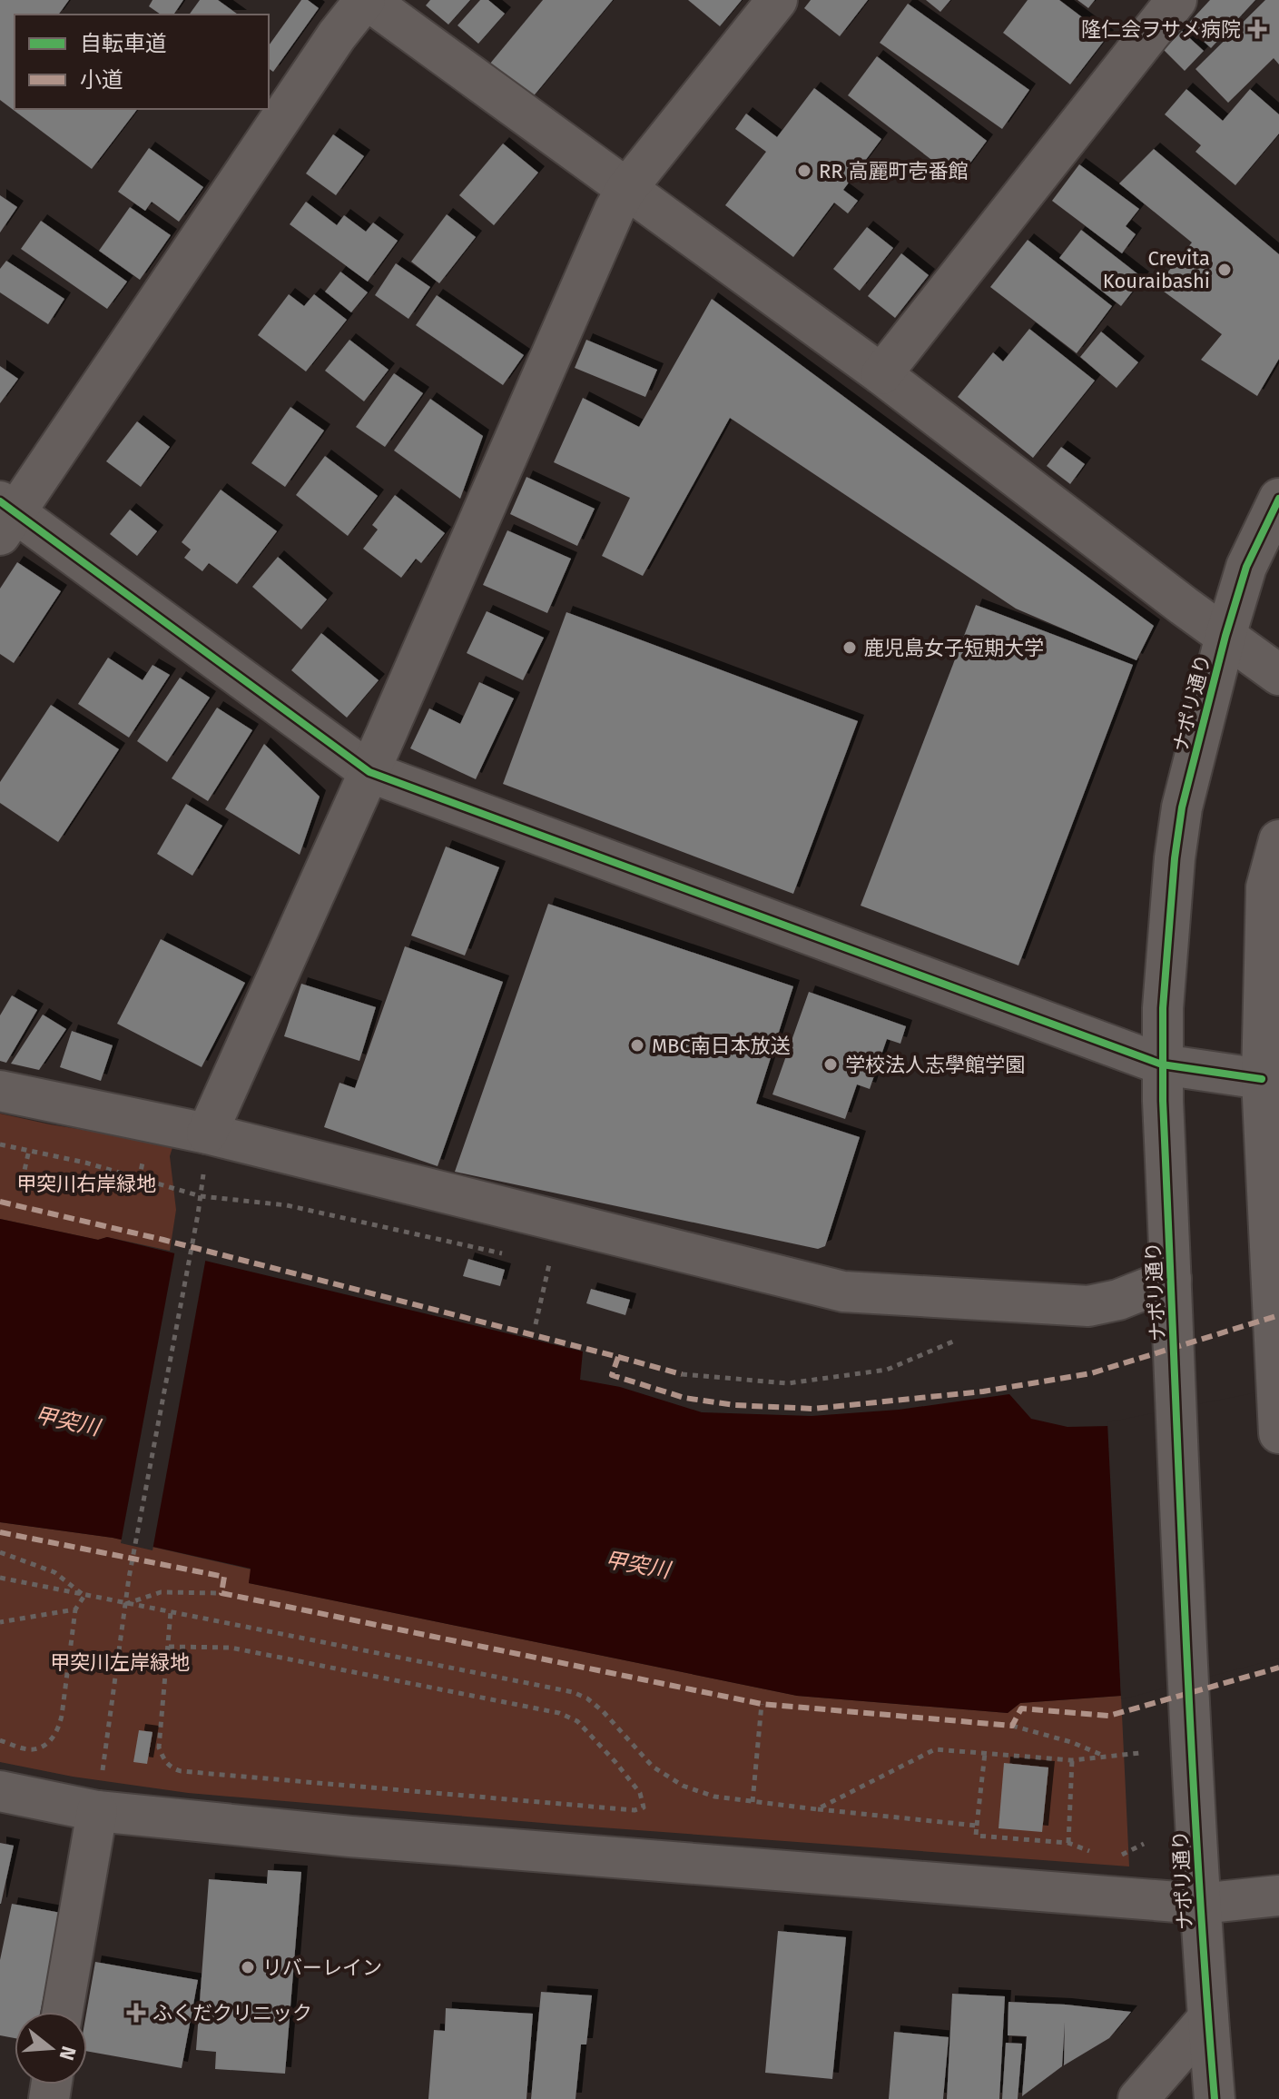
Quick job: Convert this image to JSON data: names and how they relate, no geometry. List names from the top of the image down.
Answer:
{
  "streets": {
    "street": ["ナポリ通り"]
  },
  "water": ["甲突川"],
  "parks": ["甲突川右岸緑地", "甲突川左岸緑地"],
  "places": {
    "health": ["隆仁会ヲサメ病院", "ふくだクリニック"],
    "other": [
      "RR 高麗町壱番館",
      "Crevita Kouraibashi",
      "鹿児島女子短期大学",
      "MBC南日本放送",
      "学校法人志學館学園",
      "リバーレイン"
    ]
  },
  "legend": ["自転車道", "小道"],
  "north": "right"
}
